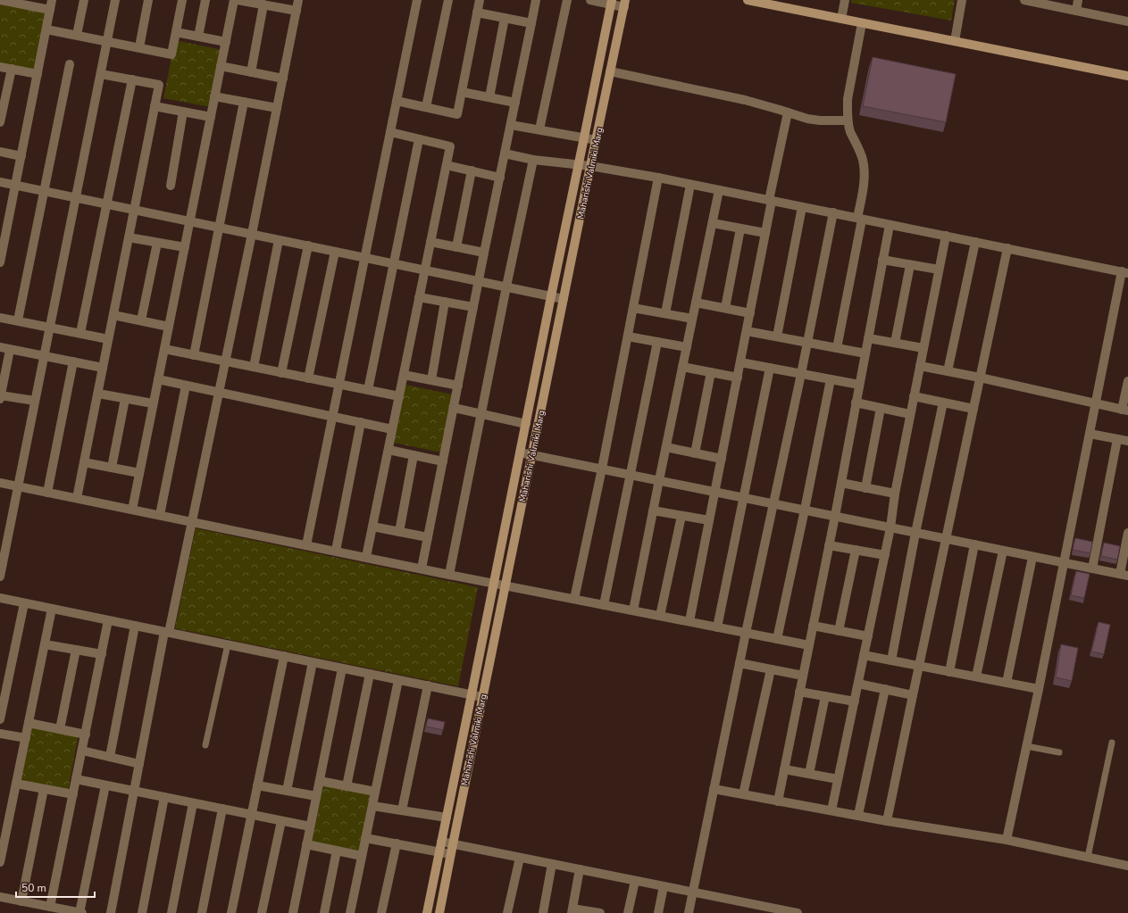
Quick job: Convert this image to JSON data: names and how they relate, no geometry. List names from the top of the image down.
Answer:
{
  "streets": {
    "street": ["Maharishi Valmiki Marg"]
  },
  "scale_bar": "50 m"
}
